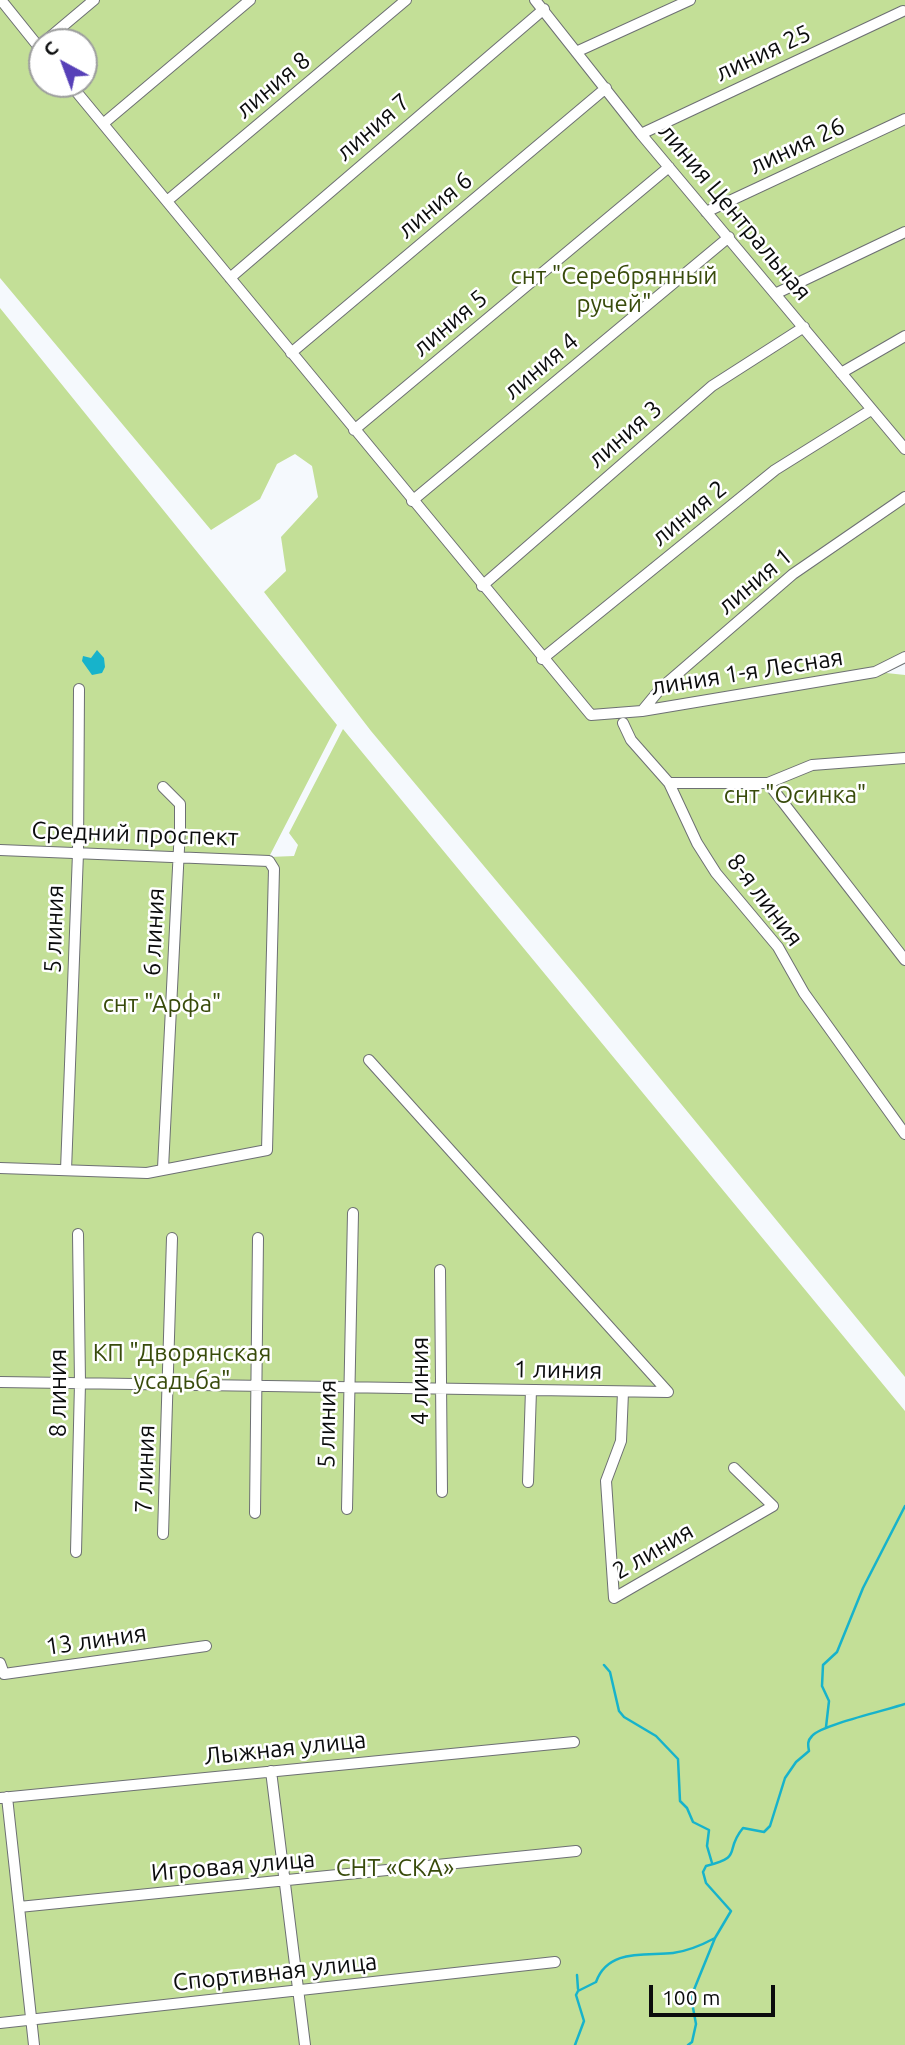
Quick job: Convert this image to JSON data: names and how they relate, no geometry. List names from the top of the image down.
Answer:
{
  "streets": {
    "street": [
      "линия 25",
      "линия 8",
      "линия 7",
      "линия 26",
      "линия 6",
      "линия Центральная",
      "линия 5",
      "линия 4",
      "линия 3",
      "линия 2",
      "линия 1",
      "линия 1-я Лесная",
      "Средний проспект",
      "8-я линия",
      "5 линия",
      "6 линия",
      "1 линия",
      "4 линия",
      "8 линия",
      "7 линия",
      "2 линия",
      "13 линия",
      "Лыжная улица",
      "Игровая улица",
      "Спортивная улица"
    ]
  },
  "crossings": [
    ["линия 25", "линия Центральная"],
    ["линия 7", "линия Центральная"],
    ["линия 26", "линия Центральная"],
    ["линия 6", "линия Центральная"],
    ["линия Центральная", "линия 5"],
    ["линия Центральная", "линия 4"],
    ["линия Центральная", "линия 3"],
    ["линия Центральная", "линия 2"],
    ["линия 2", "линия 1-я Лесная"],
    ["линия 1", "линия 1-я Лесная"],
    ["Средний проспект", "5 линия"],
    ["Средний проспект", "6 линия"],
    ["5 линия", "1 линия"],
    ["1 линия", "4 линия"],
    ["1 линия", "8 линия"],
    ["1 линия", "7 линия"],
    ["1 линия", "2 линия"]
  ],
  "parks": [
    "снт \"Серебрянный ручей\"",
    "снт \"Осинка\"",
    "снт \"Арфа\"",
    "КП \"Дворянская усадьба\"",
    "СНТ «СКА»"
  ],
  "scale_bar": "100 m",
  "north": "top left"
}
